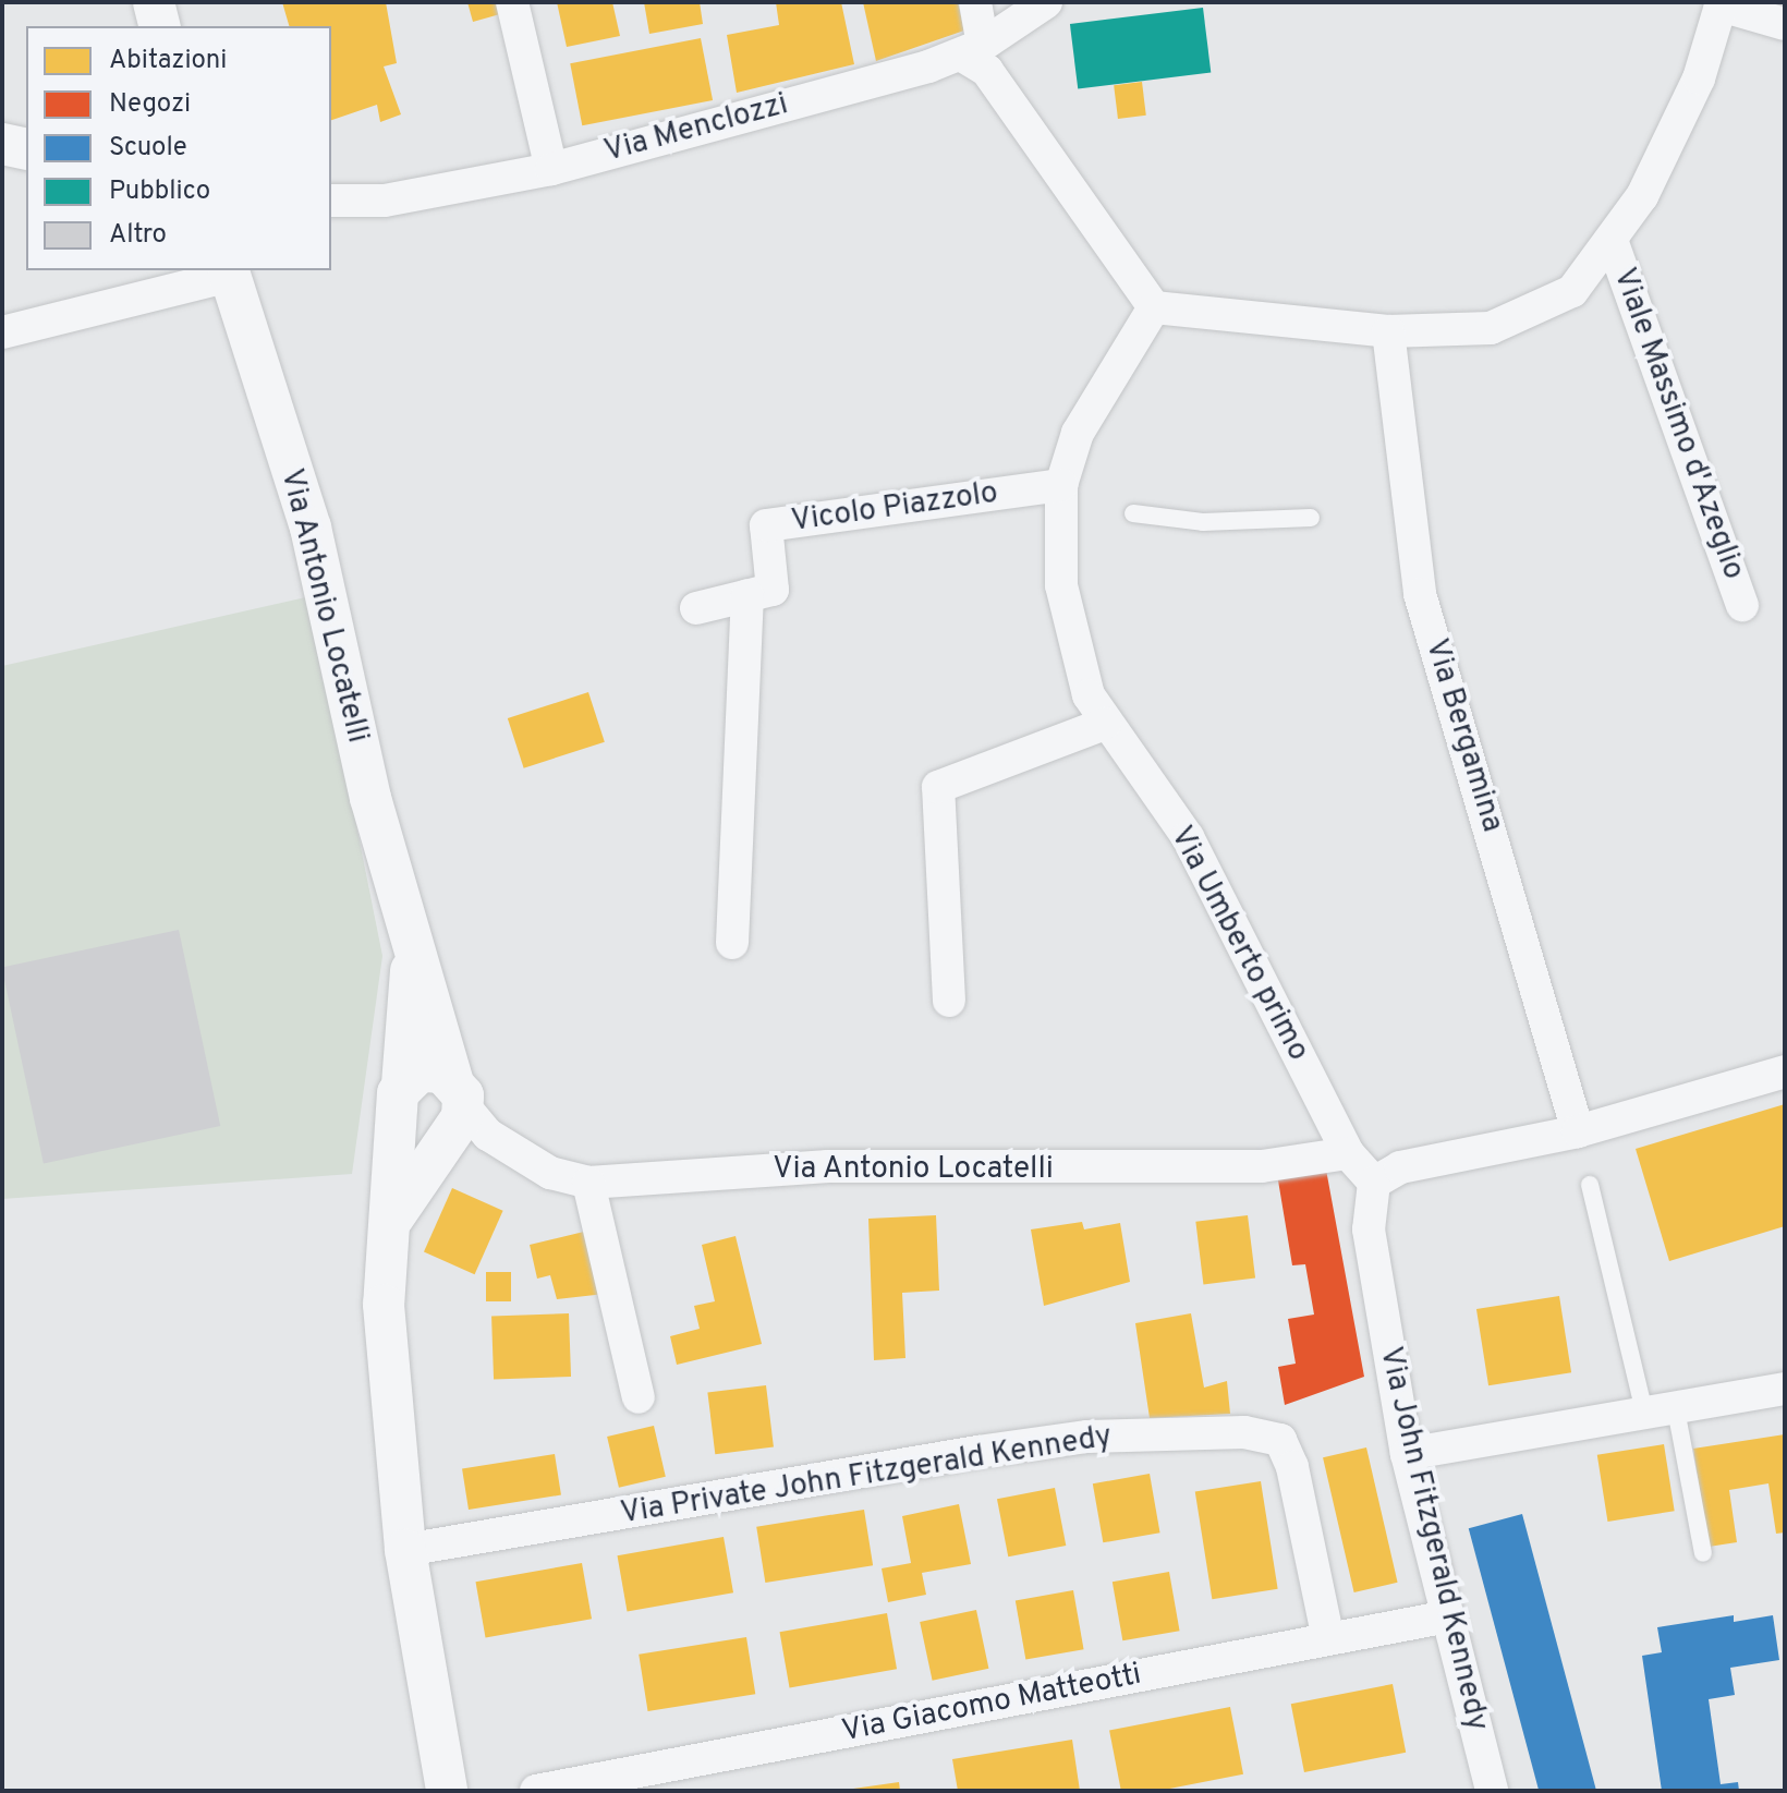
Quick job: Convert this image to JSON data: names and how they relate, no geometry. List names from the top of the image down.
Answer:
{
  "streets": {
    "street": [
      "Via Menclozzi",
      "Viale Massimo d'Azeglio",
      "Vicolo Piazzolo",
      "Via Antonio Locatelli",
      "Via Bergamina",
      "Via Umberto primo",
      "Via Private John Fitzgerald Kennedy",
      "Via John Fitzgerald Kennedy",
      "Via Giacomo Matteotti"
    ]
  },
  "crossings": [
    ["Vicolo Piazzolo", "Via Umberto primo"],
    ["Via Antonio Locatelli", "Via Umberto primo"],
    ["Via Private John Fitzgerald Kennedy", "Via Giacomo Matteotti"],
    ["Via John Fitzgerald Kennedy", "Via Giacomo Matteotti"]
  ],
  "legend": [
    "Abitazioni",
    "Negozi",
    "Scuole",
    "Pubblico",
    "Altro"
  ]
}
